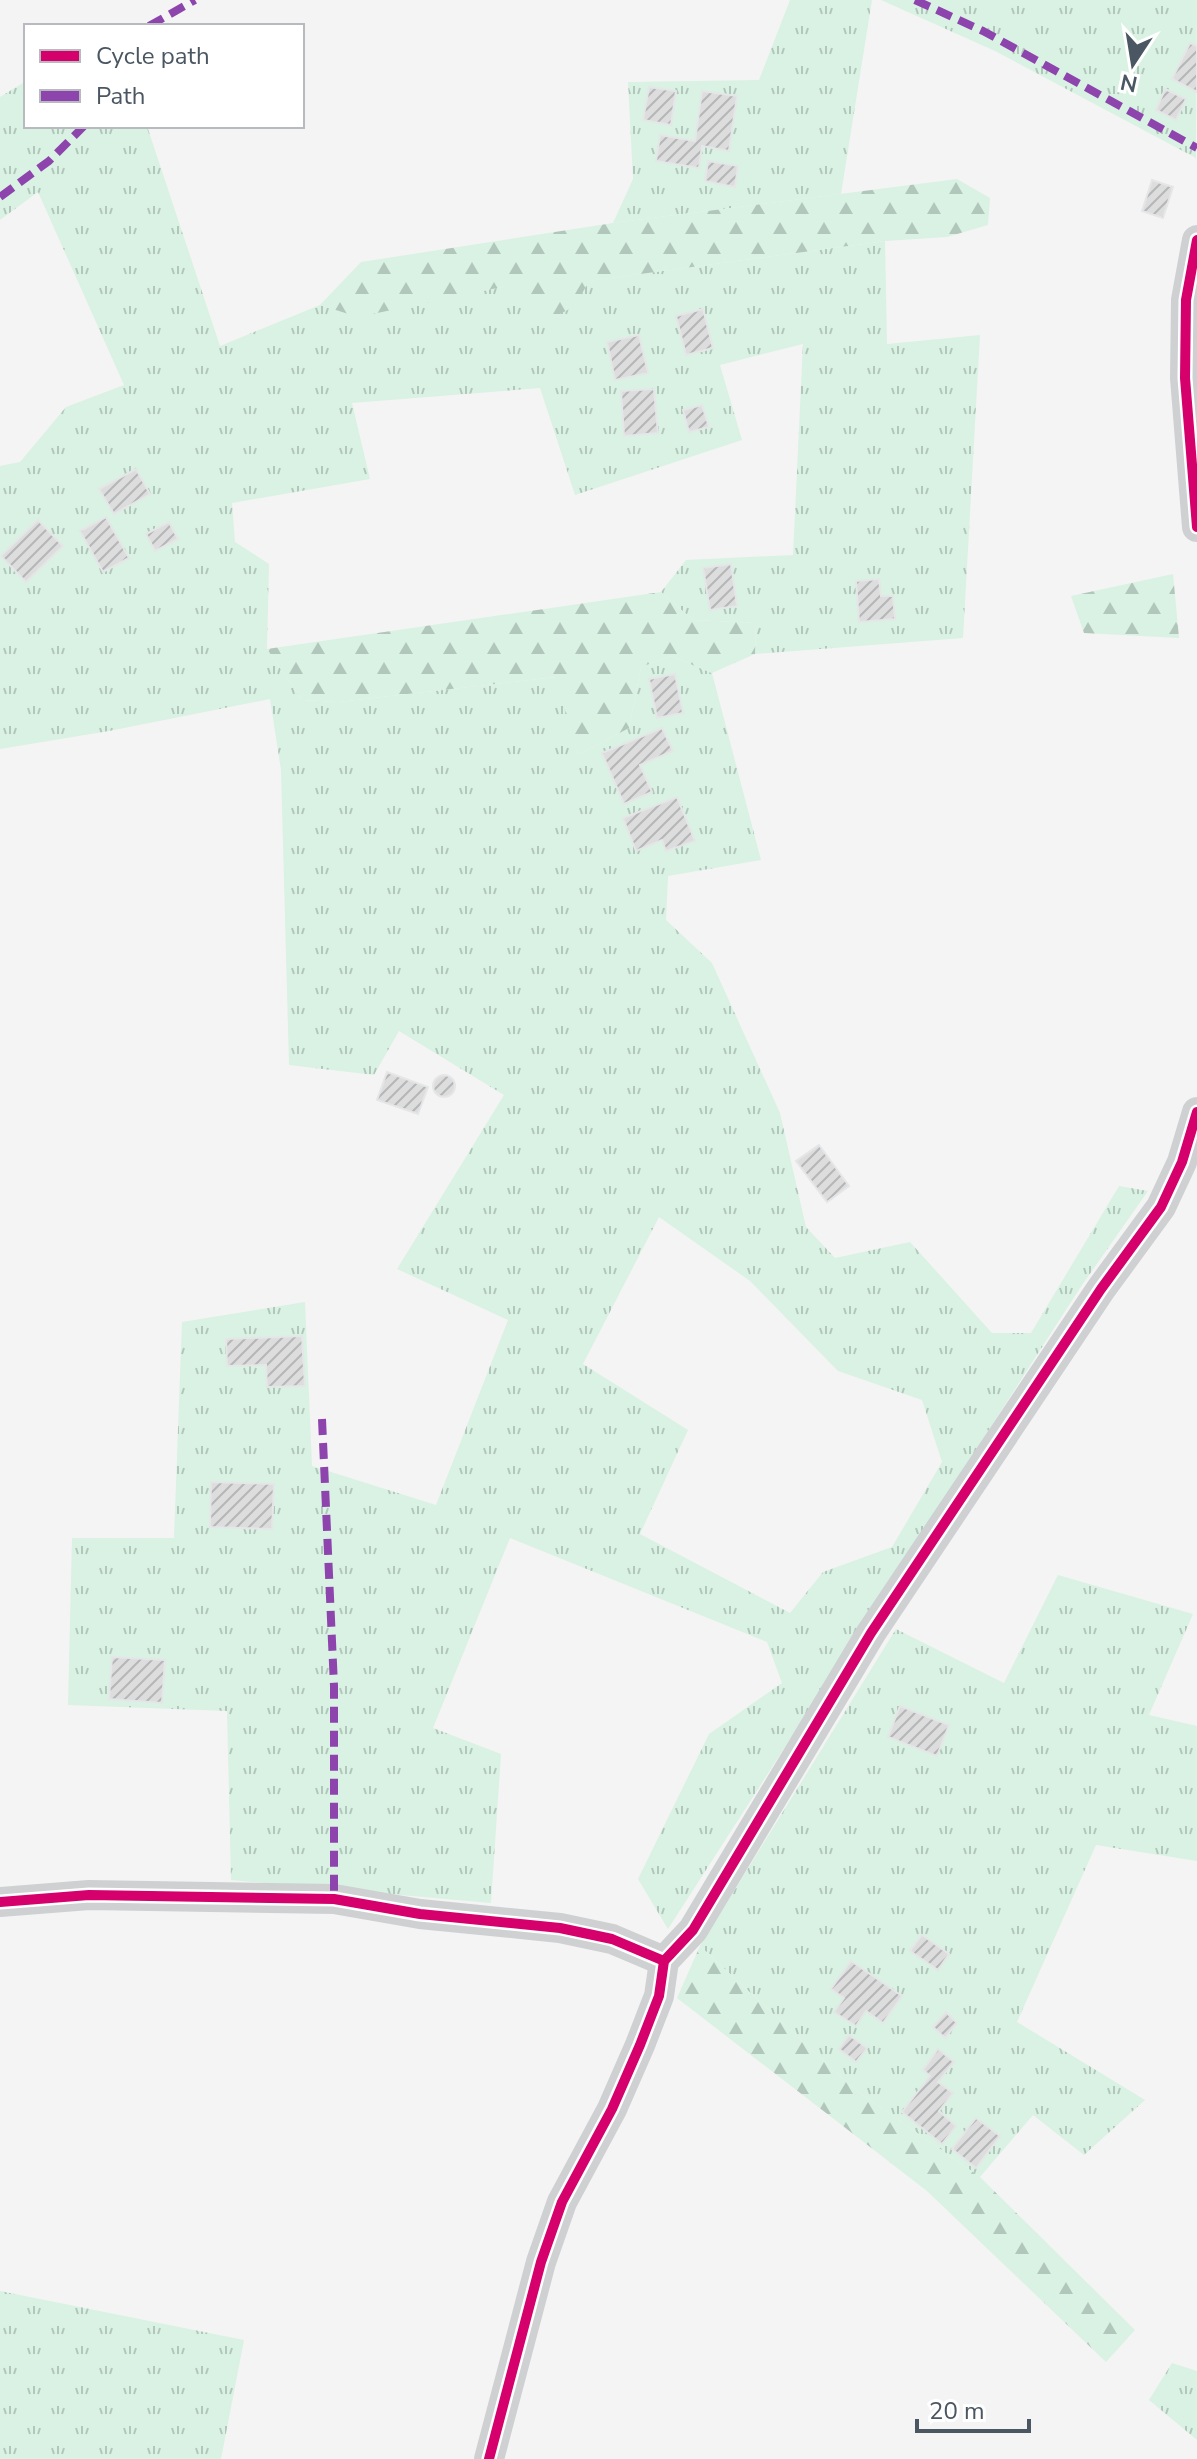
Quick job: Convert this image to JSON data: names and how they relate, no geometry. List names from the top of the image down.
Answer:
{
  "legend": ["Cycle path", "Path"],
  "scale_bar": "20 m",
  "north": "bottom"
}
